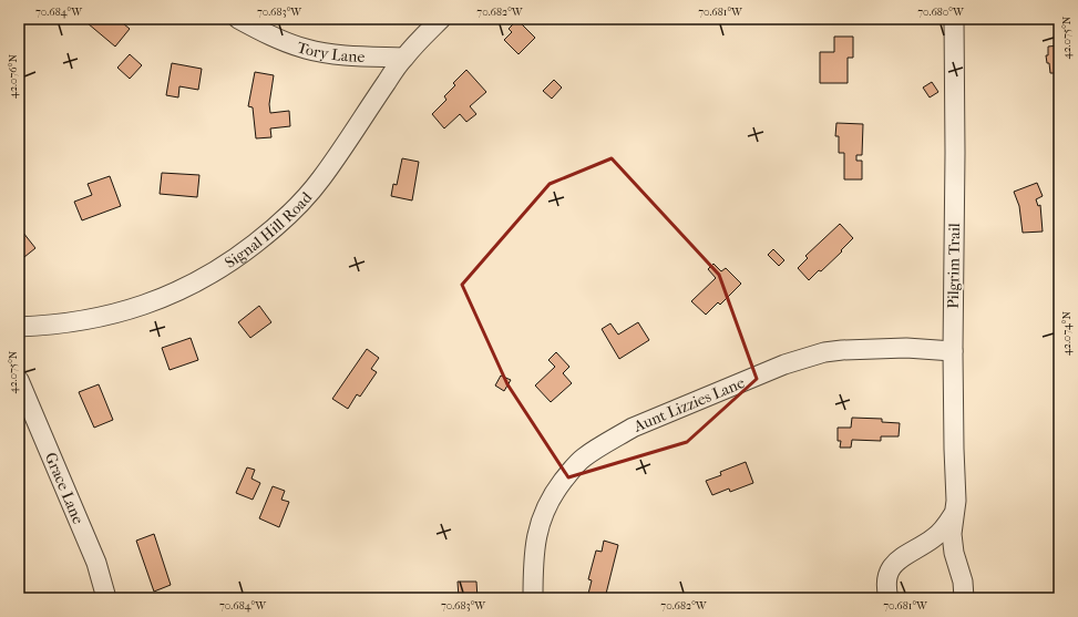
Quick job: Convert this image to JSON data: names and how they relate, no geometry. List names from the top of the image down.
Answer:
{
  "streets": {
    "street": [
      "Tory Lane",
      "Signal Hill Road",
      "Pilgrim Trail",
      "Aunt Lizzies Lane",
      "Grace Lane"
    ]
  },
  "crossings": [
    ["Tory Lane", "Signal Hill Road"],
    ["Pilgrim Trail", "Aunt Lizzies Lane"]
  ],
  "coordinates": [
    "70.684°W",
    "70.683°W",
    "70.682°W",
    "70.681°W",
    "70.680°W",
    "42.075°N",
    "42.076°N",
    "42.074°N"
  ]
}
